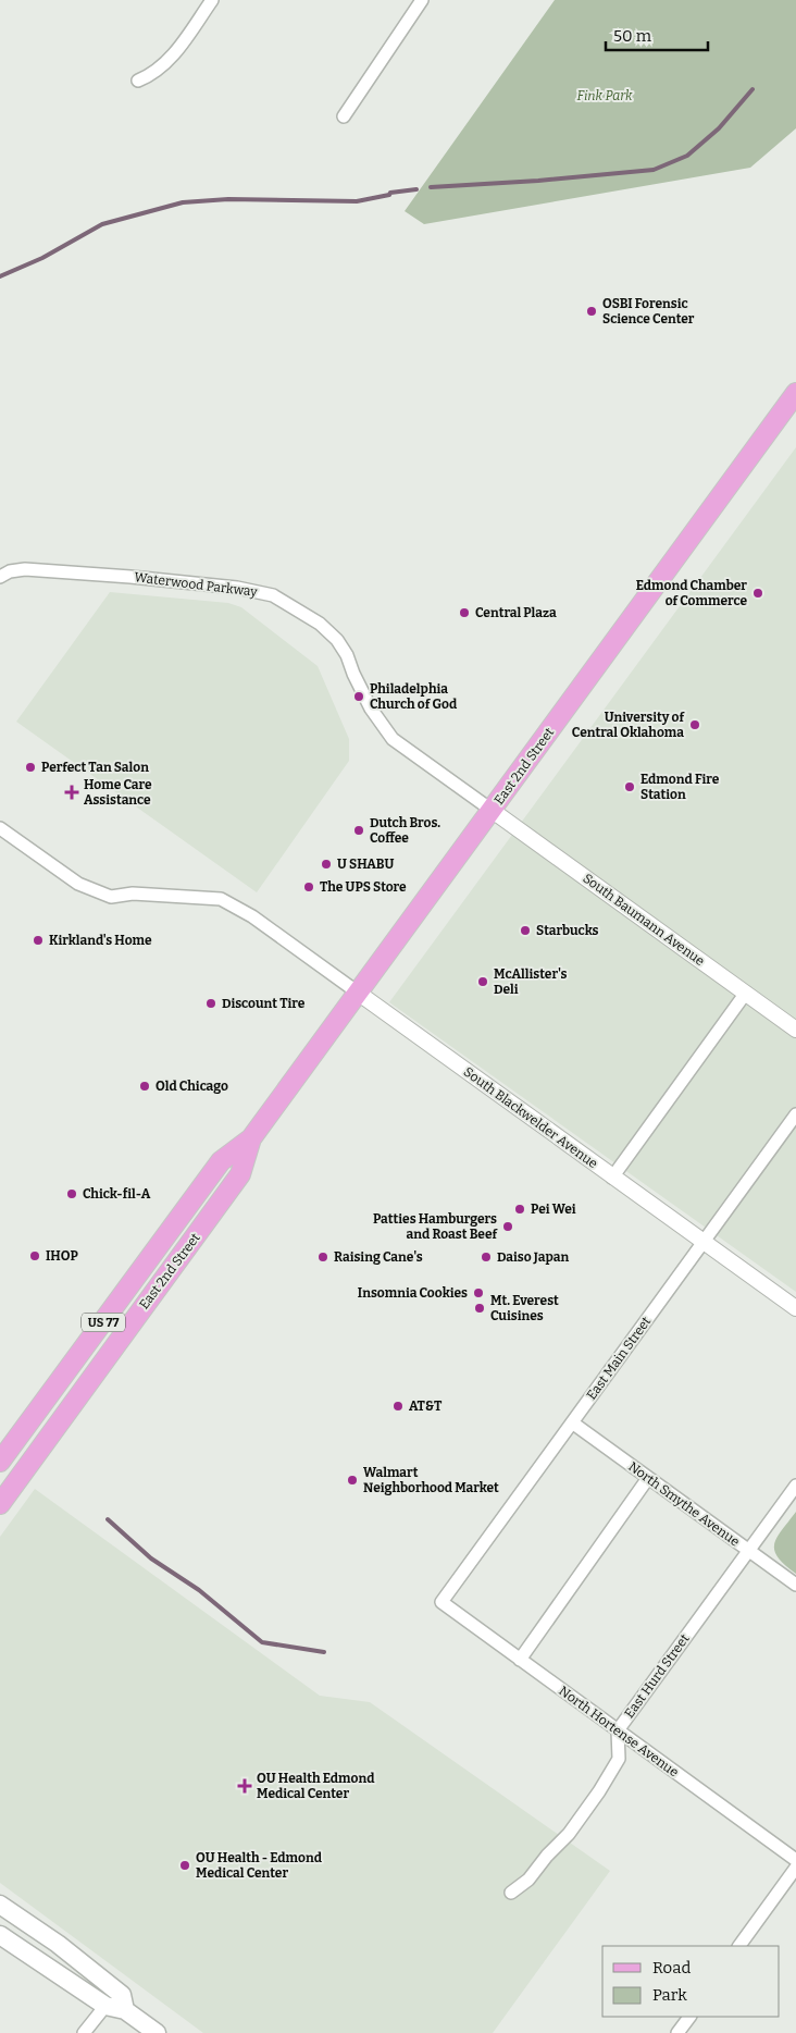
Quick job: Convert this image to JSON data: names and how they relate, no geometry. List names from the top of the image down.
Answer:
{
  "streets": {
    "main road": ["East 2nd Street", "US 77"],
    "street": [
      "Waterwood Parkway",
      "South Baumann Avenue",
      "South Blackwelder Avenue",
      "East Main Street",
      "North Smythe Avenue",
      "East Hurd Street",
      "North Hortense Avenue"
    ]
  },
  "crossings": [
    ["Waterwood Parkway", "East 2nd Street"],
    ["Waterwood Parkway", "South Baumann Avenue"],
    ["East 2nd Street", "South Baumann Avenue"],
    ["East 2nd Street", "South Blackwelder Avenue"],
    ["South Blackwelder Avenue", "East Main Street"],
    ["East Main Street", "North Smythe Avenue"],
    ["East Main Street", "North Hortense Avenue"],
    ["North Smythe Avenue", "East Hurd Street"],
    ["East Hurd Street", "North Hortense Avenue"]
  ],
  "parks": ["Fink Park"],
  "places": {
    "other": [
      "OSBI Forensic Science Center",
      "Edmond Chamber of Commerce",
      "Central Plaza",
      "Philadelphia Church of God",
      "University of Central Oklahoma",
      "Perfect Tan Salon",
      "Edmond Fire Station",
      "Dutch Bros. Coffee",
      "U SHABU",
      "The UPS Store",
      "Starbucks",
      "Kirkland's Home",
      "McAllister's Deli",
      "Discount Tire",
      "Old Chicago",
      "Chick-fil-A",
      "Pei Wei",
      "Patties Hamburgers and Roast Beef",
      "IHOP",
      "Raising Cane's",
      "Daiso Japan",
      "Insomnia Cookies",
      "Mt. Everest Cuisines",
      "AT&T",
      "Walmart Neighborhood Market",
      "OU Health - Edmond Medical Center"
    ],
    "health": ["Home Care Assistance", "OU Health Edmond Medical Center"]
  },
  "legend": ["Road", "Park"],
  "scale_bar": "50 m"
}
